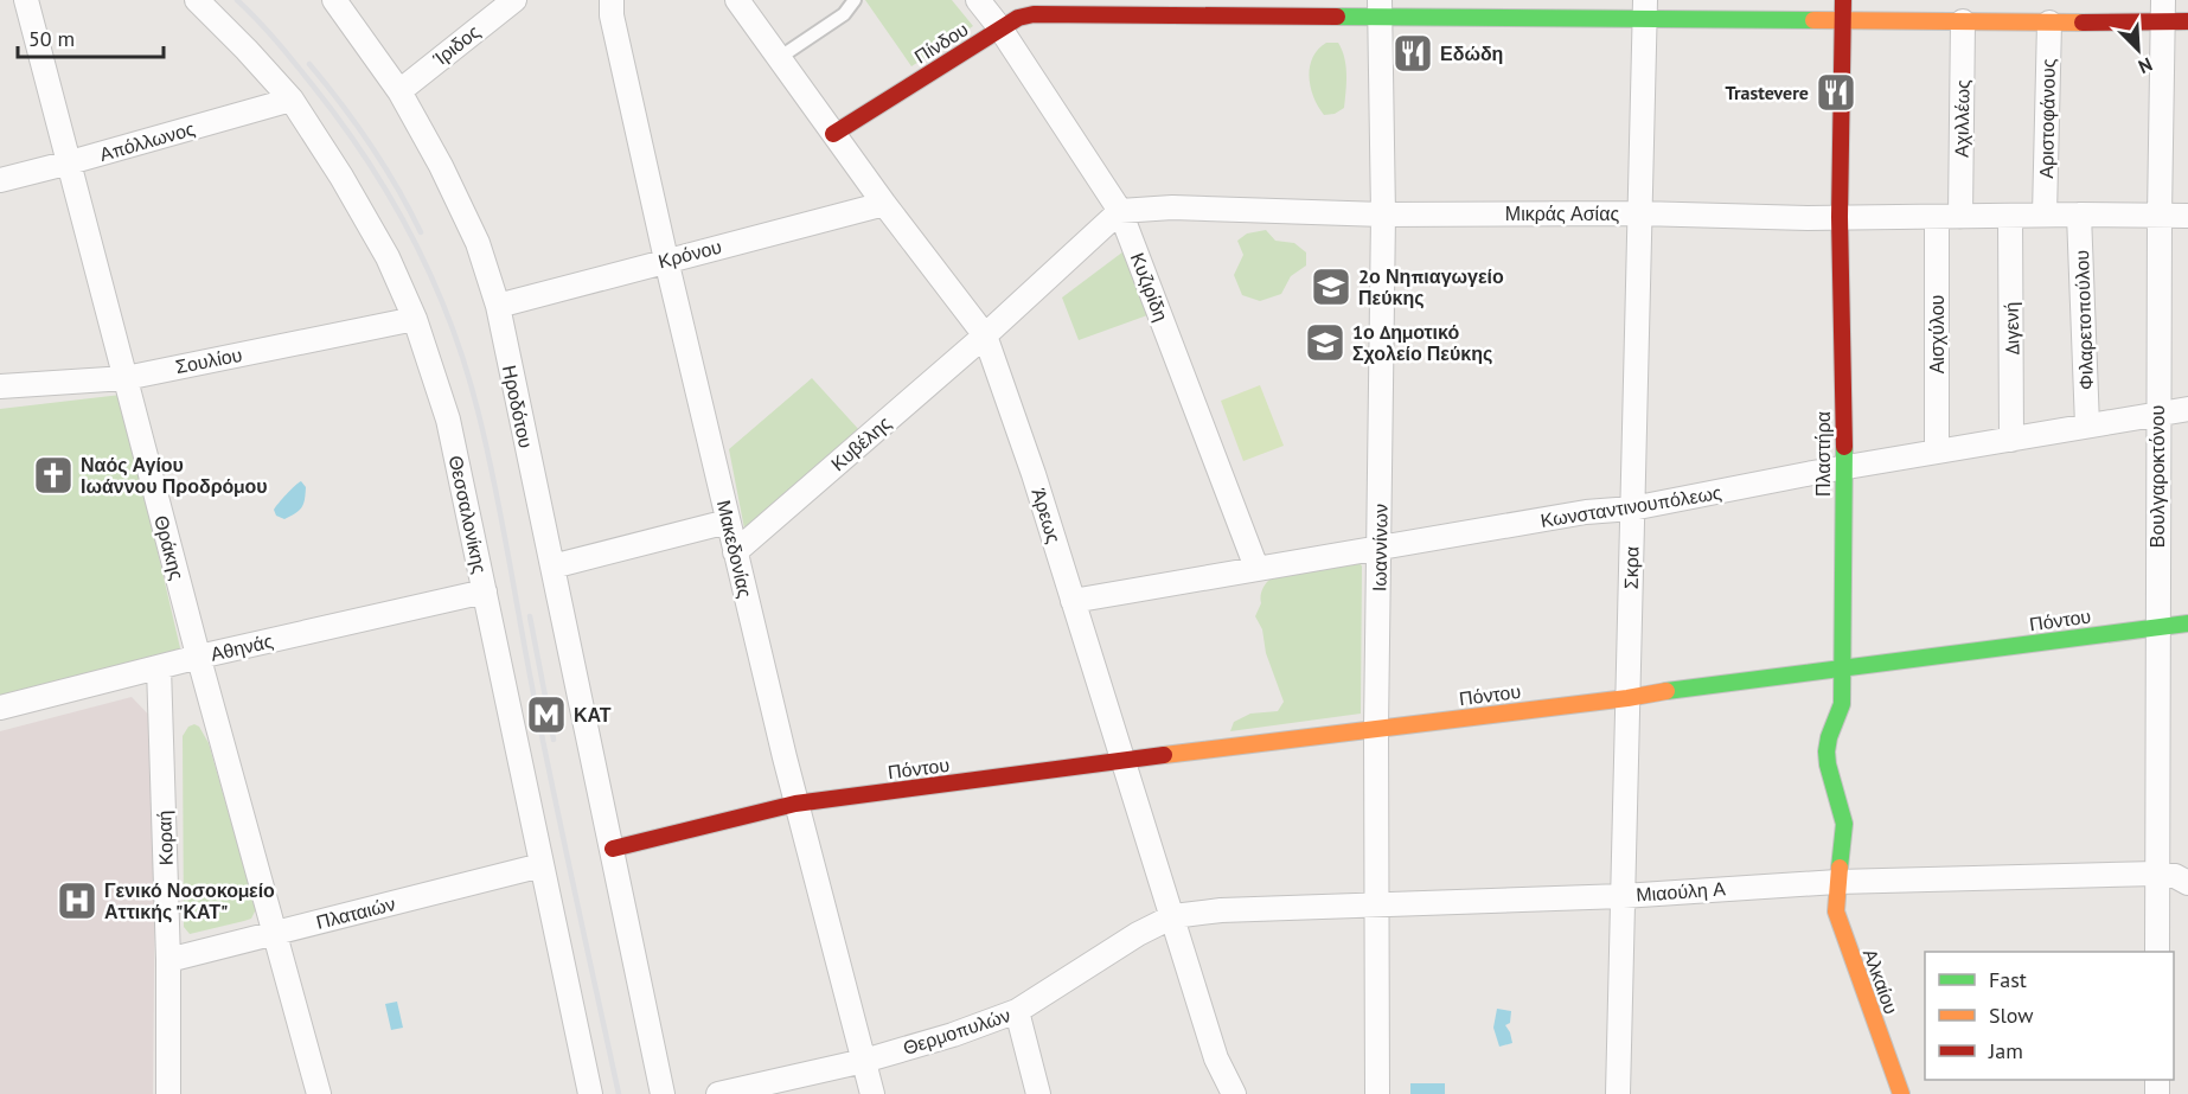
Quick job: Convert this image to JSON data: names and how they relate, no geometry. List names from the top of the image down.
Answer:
{
  "streets": {
    "street": [
      "Πίνδου",
      "Ίριδος",
      "Αχιλλέως",
      "Αριστοφάνους",
      "Απόλλωνος",
      "Μικράς Ασίας",
      "Κρόνου",
      "Κυζιρίδη",
      "Φιλαρετοπούλου",
      "Διγενή",
      "Αισχύλου",
      "Σουλίου",
      "Ηροδότου",
      "Κυβέλης",
      "Πλαστήρα",
      "Βουλγαροκτόνου",
      "Κωνσταντινουπόλεως",
      "Θεσσαλονίκης",
      "Άρεως",
      "Θράκης",
      "Ιωαννίνων",
      "Μακεδονίας",
      "Σκρα",
      "Πόντου",
      "Αθηνάς",
      "Κοραή",
      "Μιαούλη Α",
      "Πλαταιών",
      "Αλκαίου",
      "Θερμοπυλών"
    ]
  },
  "crossings": [
    ["Πίνδου", "Αχιλλέως"],
    ["Πίνδου", "Αριστοφάνους"],
    ["Πίνδου", "Κυζιρίδη"],
    ["Πίνδου", "Πλαστήρα"],
    ["Πίνδου", "Βουλγαροκτόνου"],
    ["Πίνδου", "Άρεως"],
    ["Πίνδου", "Ιωαννίνων"],
    ["Πίνδου", "Σκρα"],
    ["Ίριδος", "Ηροδότου"],
    ["Αχιλλέως", "Μικράς Ασίας"],
    ["Αχιλλέως", "Αισχύλου"],
    ["Αριστοφάνους", "Μικράς Ασίας"],
    ["Απόλλωνος", "Θεσσαλονίκης"],
    ["Απόλλωνος", "Θράκης"],
    ["Μικράς Ασίας", "Κυζιρίδη"],
    ["Μικράς Ασίας", "Φιλαρετοπούλου"],
    ["Μικράς Ασίας", "Διγενή"],
    ["Μικράς Ασίας", "Αισχύλου"],
    ["Μικράς Ασίας", "Πλαστήρα"],
    ["Μικράς Ασίας", "Βουλγαροκτόνου"],
    ["Μικράς Ασίας", "Ιωαννίνων"],
    ["Μικράς Ασίας", "Σκρα"],
    ["Κρόνου", "Ηροδότου"],
    ["Κρόνου", "Άρεως"],
    ["Κρόνου", "Μακεδονίας"],
    ["Κυζιρίδη", "Κωνσταντινουπόλεως"],
    ["Φιλαρετοπούλου", "Κωνσταντινουπόλεως"],
    ["Διγενή", "Κωνσταντινουπόλεως"],
    ["Αισχύλου", "Κωνσταντινουπόλεως"],
    ["Σουλίου", "Θεσσαλονίκης"],
    ["Σουλίου", "Θράκης"],
    ["Κυβέλης", "Άρεως"],
    ["Κυβέλης", "Μακεδονίας"],
    ["Πλαστήρα", "Κωνσταντινουπόλεως"],
    ["Πλαστήρα", "Πόντου"],
    ["Πλαστήρα", "Μιαούλη Α"],
    ["Πλαστήρα", "Αλκαίου"],
    ["Βουλγαροκτόνου", "Κωνσταντινουπόλεως"],
    ["Βουλγαροκτόνου", "Πόντου"],
    ["Βουλγαροκτόνου", "Μιαούλη Α"],
    ["Κωνσταντινουπόλεως", "Άρεως"],
    ["Κωνσταντινουπόλεως", "Ιωαννίνων"],
    ["Κωνσταντινουπόλεως", "Σκρα"],
    ["Θεσσαλονίκης", "Αθηνάς"],
    ["Θεσσαλονίκης", "Πλαταιών"],
    ["Άρεως", "Πόντου"],
    ["Άρεως", "Μιαούλη Α"],
    ["Άρεως", "Θερμοπυλών"],
    ["Θράκης", "Αθηνάς"],
    ["Θράκης", "Πλαταιών"],
    ["Ιωαννίνων", "Πόντου"],
    ["Ιωαννίνων", "Μιαούλη Α"],
    ["Μακεδονίας", "Πόντου"],
    ["Μακεδονίας", "Θερμοπυλών"],
    ["Σκρα", "Πόντου"],
    ["Σκρα", "Μιαούλη Α"],
    ["Αθηνάς", "Κοραή"],
    ["Κοραή", "Πλαταιών"],
    ["Μιαούλη Α", "Αλκαίου"],
    ["Μιαούλη Α", "Θερμοπυλών"]
  ],
  "places": {
    "restaurant": ["Εδώδη", "Trastevere"],
    "school or university": ["2ο Νηπιαγωγείο Πεύκης", "1ο Δημοτικό Σχολείο Πεύκης"],
    "church": ["Ναός Αγίου Ιωάννου Προδρόμου"],
    "metro station": ["ΚΑΤ"],
    "hospital": ["Γενικό Νοσοκομείο Αττικής \"ΚΑΤ\""]
  },
  "legend": ["Fast", "Slow", "Jam"],
  "scale_bar": "50 m",
  "north": "bottom right"
}
